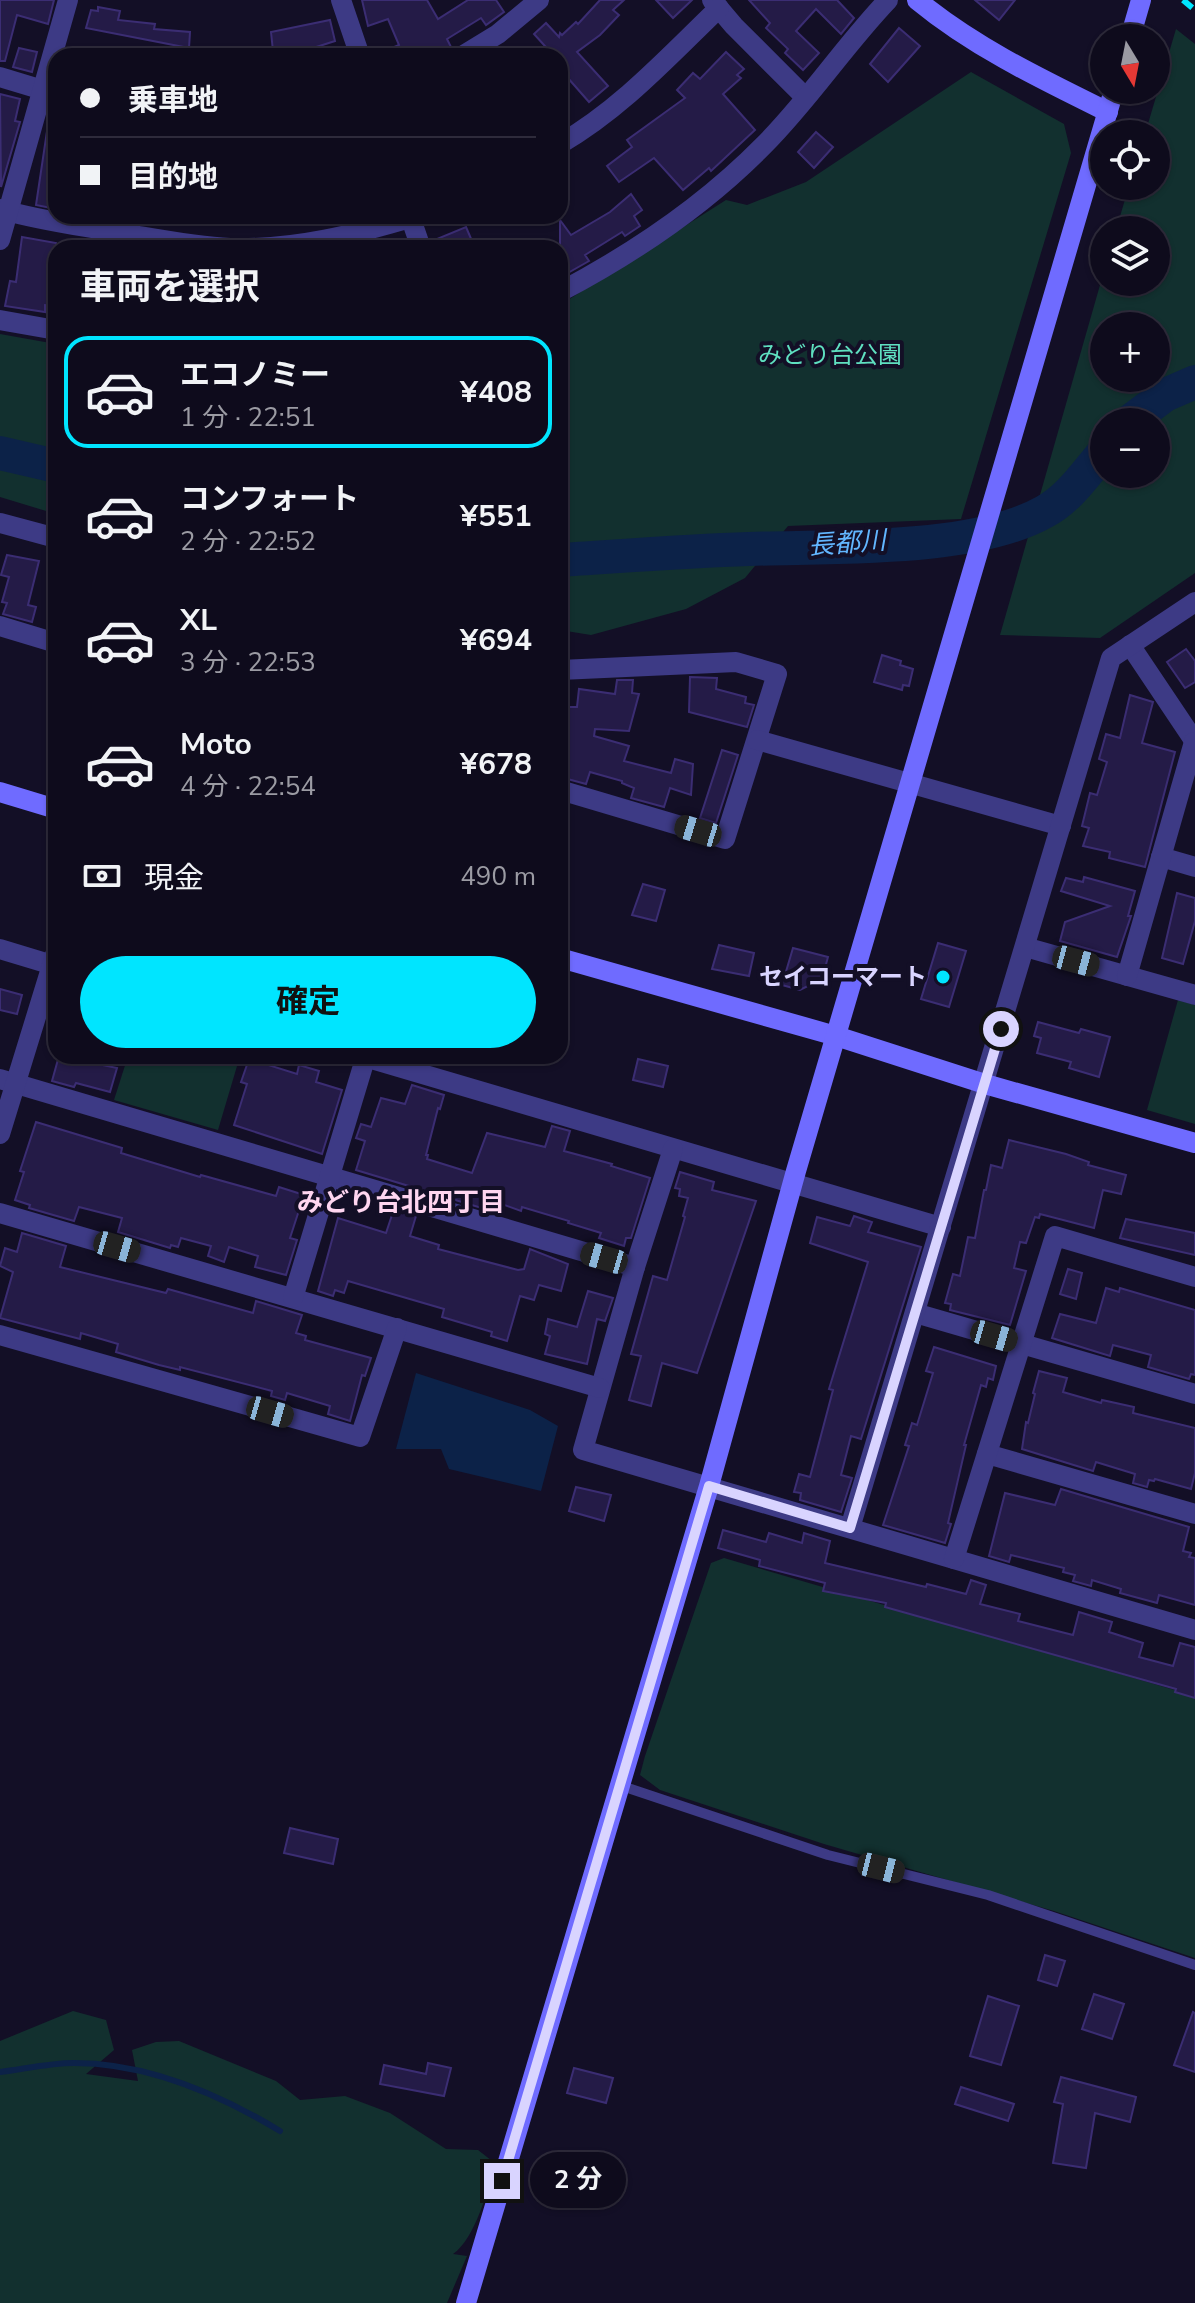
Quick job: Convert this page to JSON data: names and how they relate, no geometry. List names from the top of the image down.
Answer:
{
  "districts": ["みどり台北四丁目"],
  "water": ["長都川"],
  "parks": ["みどり台公園"],
  "places": ["セイコーマート"],
  "north": "bottom",
  "page": {
    "map_buttons": ["+", "−"],
    "banner": ["乗車地", "目的地"],
    "heading": "車両を選択",
    "list": [
      {
        "name": "エコノミー",
        "note": "1 分 · 22:51",
        "value": "¥408"
      },
      {
        "name": "コンフォート",
        "note": "2 分 · 22:52",
        "value": "¥551"
      },
      {
        "name": "XL",
        "note": "3 分 · 22:53",
        "value": "¥694"
      },
      {
        "name": "Moto",
        "note": "4 分 · 22:54",
        "value": "¥678"
      }
    ],
    "pay": ["現金", "490 m"],
    "buttons": "確定",
    "bubble": "2 分"
  }
}
